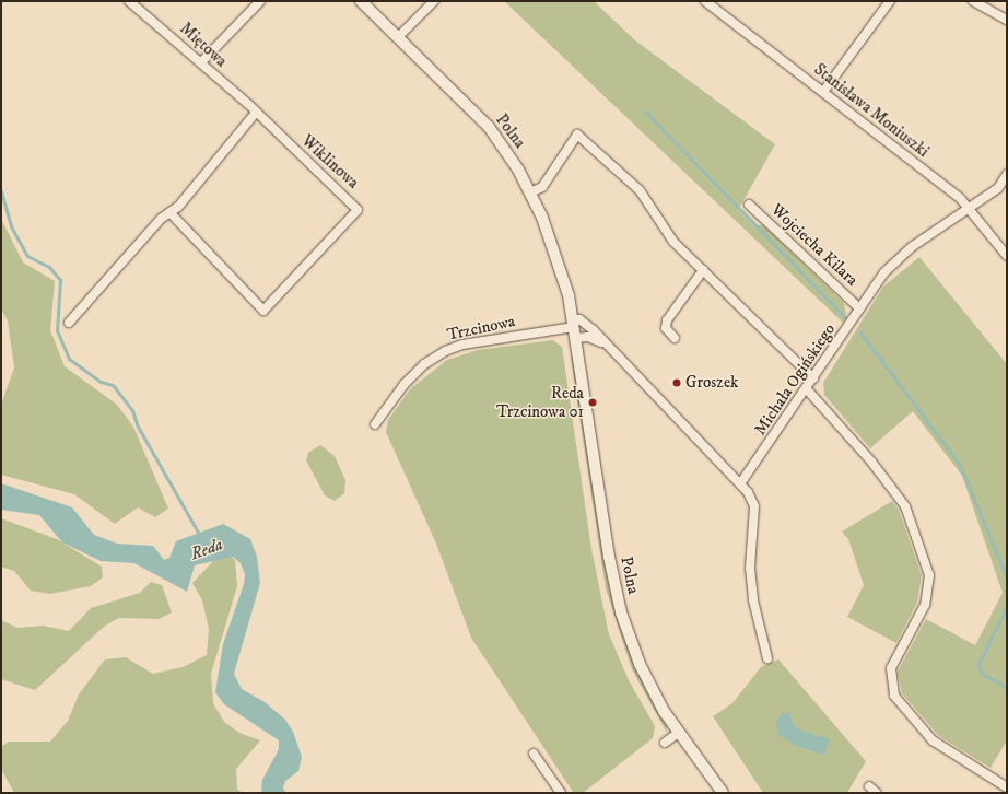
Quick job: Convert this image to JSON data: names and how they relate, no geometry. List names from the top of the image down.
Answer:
{
  "streets": {
    "street": [
      "Miętowa",
      "Stanisława Moniuszki",
      "Polna",
      "Wiklinowa",
      "Wojciecha Kilara",
      "Trzcinowa",
      "Michała Ogińskiego"
    ]
  },
  "crossings": [
    ["Miętowa", "Wiklinowa"],
    ["Stanisława Moniuszki", "Michała Ogińskiego"],
    ["Polna", "Trzcinowa"],
    ["Wojciecha Kilara", "Michała Ogińskiego"]
  ],
  "water": ["Reda"],
  "places": ["Groszek", "Reda Trzcinowa 01"]
}
